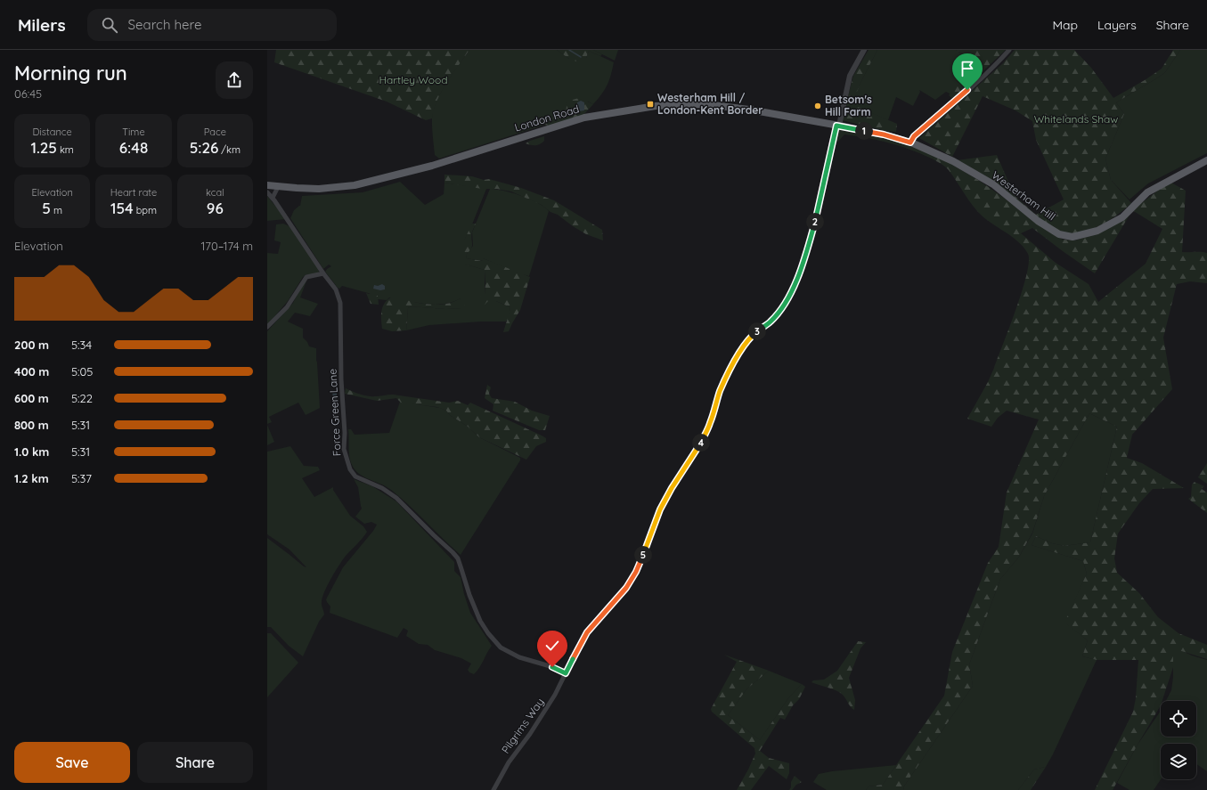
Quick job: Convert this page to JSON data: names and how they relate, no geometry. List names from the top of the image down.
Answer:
{
  "streets": {
    "main road": ["London Road", "Westerham Hill"],
    "street": ["Force Green Lane", "Pilgrims Way"]
  },
  "crossings": [
    ["London Road", "Westerham Hill"],
    ["London Road", "Pilgrims Way"],
    ["Westerham Hill", "Pilgrims Way"],
    ["Force Green Lane", "Pilgrims Way"]
  ],
  "parks": ["Hartley Wood", "Whitelands Shaw"],
  "places": {
    "transit": ["Westerham Hill / London-Kent Border"],
    "other": ["Betsom's Hill Farm"]
  },
  "page": {
    "header": "Milers",
    "search": "Search here",
    "nav": ["Map", "Layers", "Share"],
    "heading": ["Morning run", "06:45"],
    "stats": [
      ["Distance", "1.25 km"],
      ["Time", "6:48"],
      ["Pace", "5:26 /km"],
      ["Elevation", "5 m"],
      ["Heart rate", "154 bpm"],
      ["kcal", "96"]
    ],
    "pins": [
      "1",
      "2",
      "3",
      "4",
      "5"
    ],
    "chart": ["Elevation", "170–174 m"],
    "list": [
      {
        "name": "200 m",
        "note": "5:34"
      },
      {
        "name": "400 m",
        "note": "5:05"
      },
      {
        "name": "600 m",
        "note": "5:22"
      },
      {
        "name": "800 m",
        "note": "5:31"
      },
      {
        "name": "1.0 km",
        "note": "5:31"
      },
      {
        "name": "1.2 km",
        "note": "5:37"
      }
    ],
    "buttons": ["Save", "Share"]
  }
}
